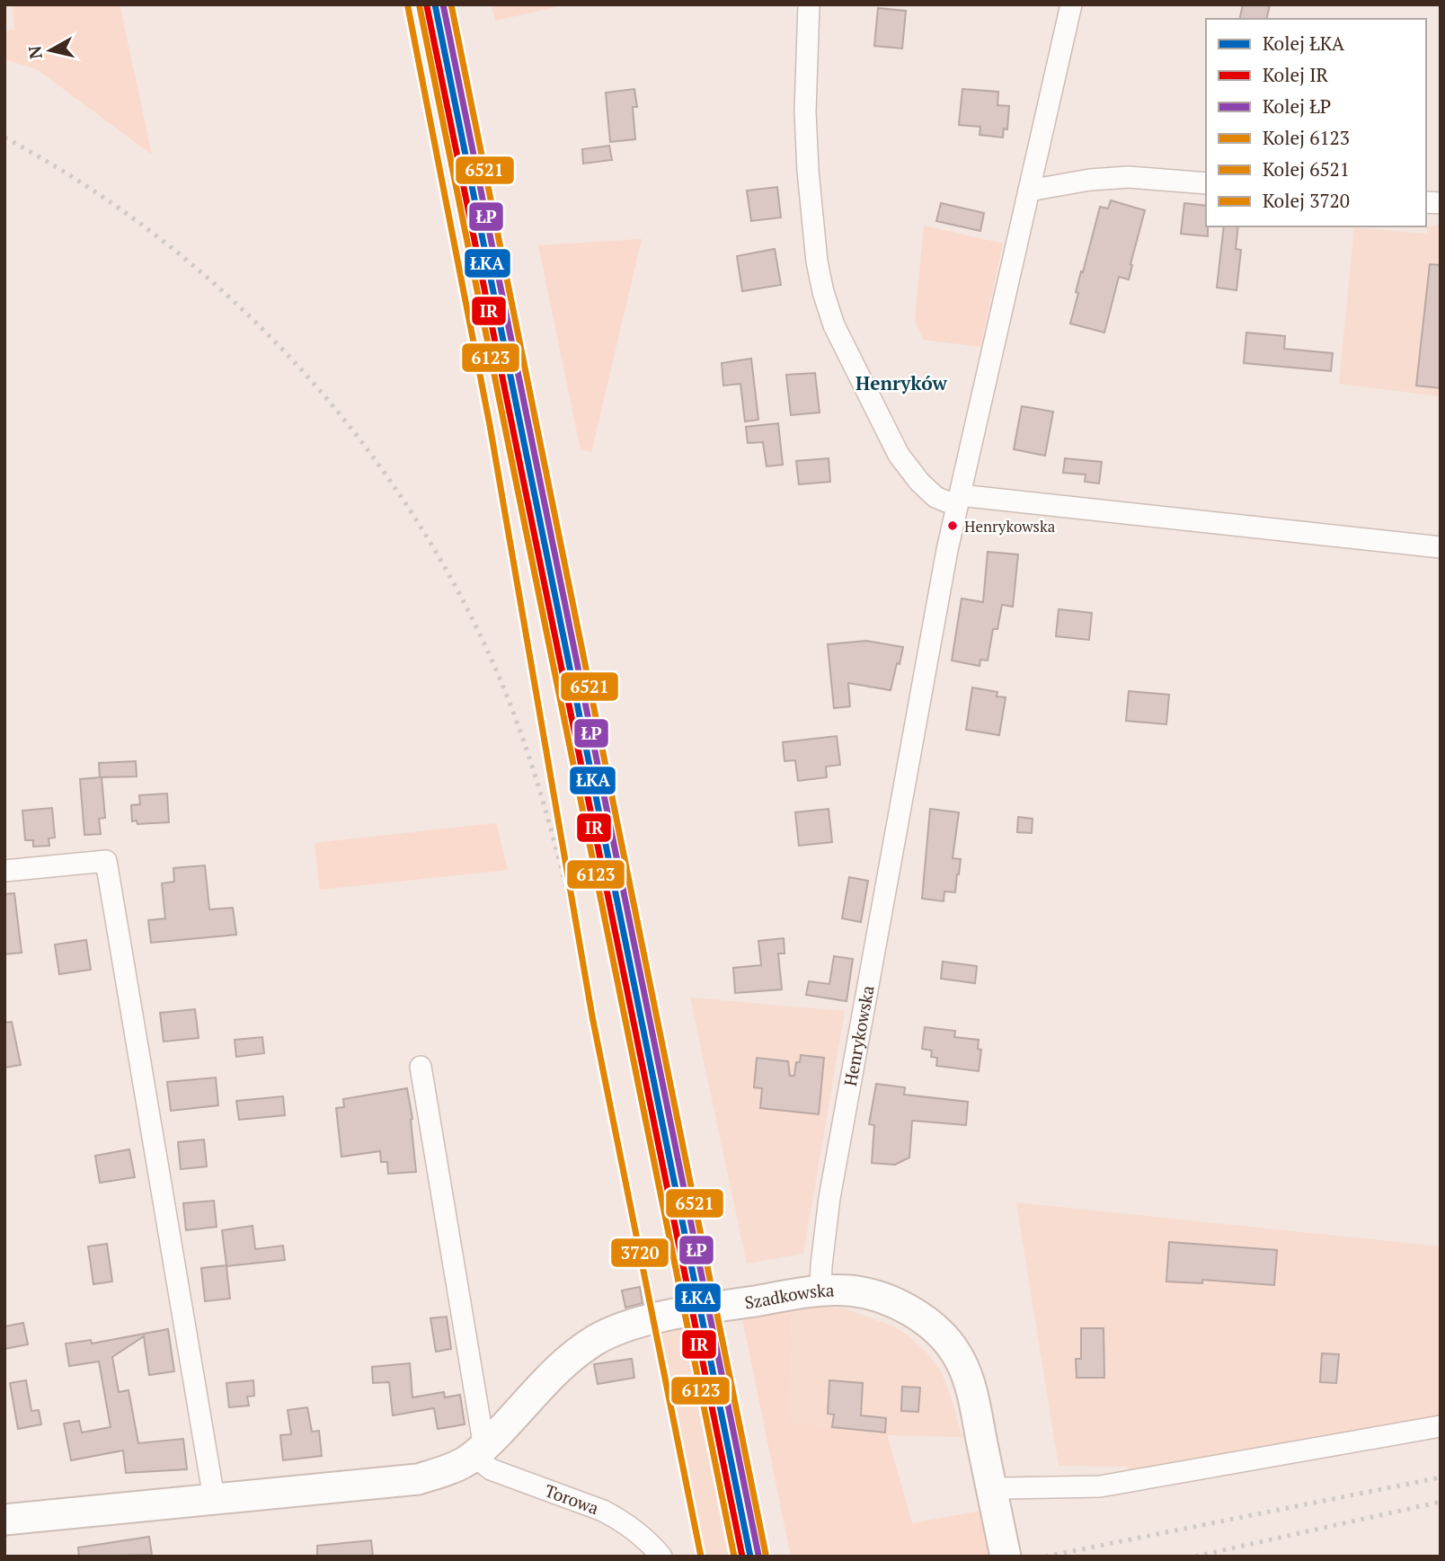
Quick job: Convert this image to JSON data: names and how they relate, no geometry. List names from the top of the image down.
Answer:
{
  "streets": {
    "street": ["Henrykowska", "Szadkowska", "Torowa"]
  },
  "crossings": [
    ["Henrykowska", "Szadkowska"],
    ["Szadkowska", "Torowa"]
  ],
  "districts": ["Henryków"],
  "places": ["Henrykowska"],
  "lines": [
    "rail line ŁKA",
    "rail line ŁP",
    "rail line 6521",
    "rail line IR",
    "rail line 6123",
    "rail line 3720"
  ],
  "legend": [
    "Kolej ŁKA",
    "Kolej IR",
    "Kolej ŁP",
    "Kolej 6123",
    "Kolej 6521",
    "Kolej 3720"
  ],
  "north": "left"
}
